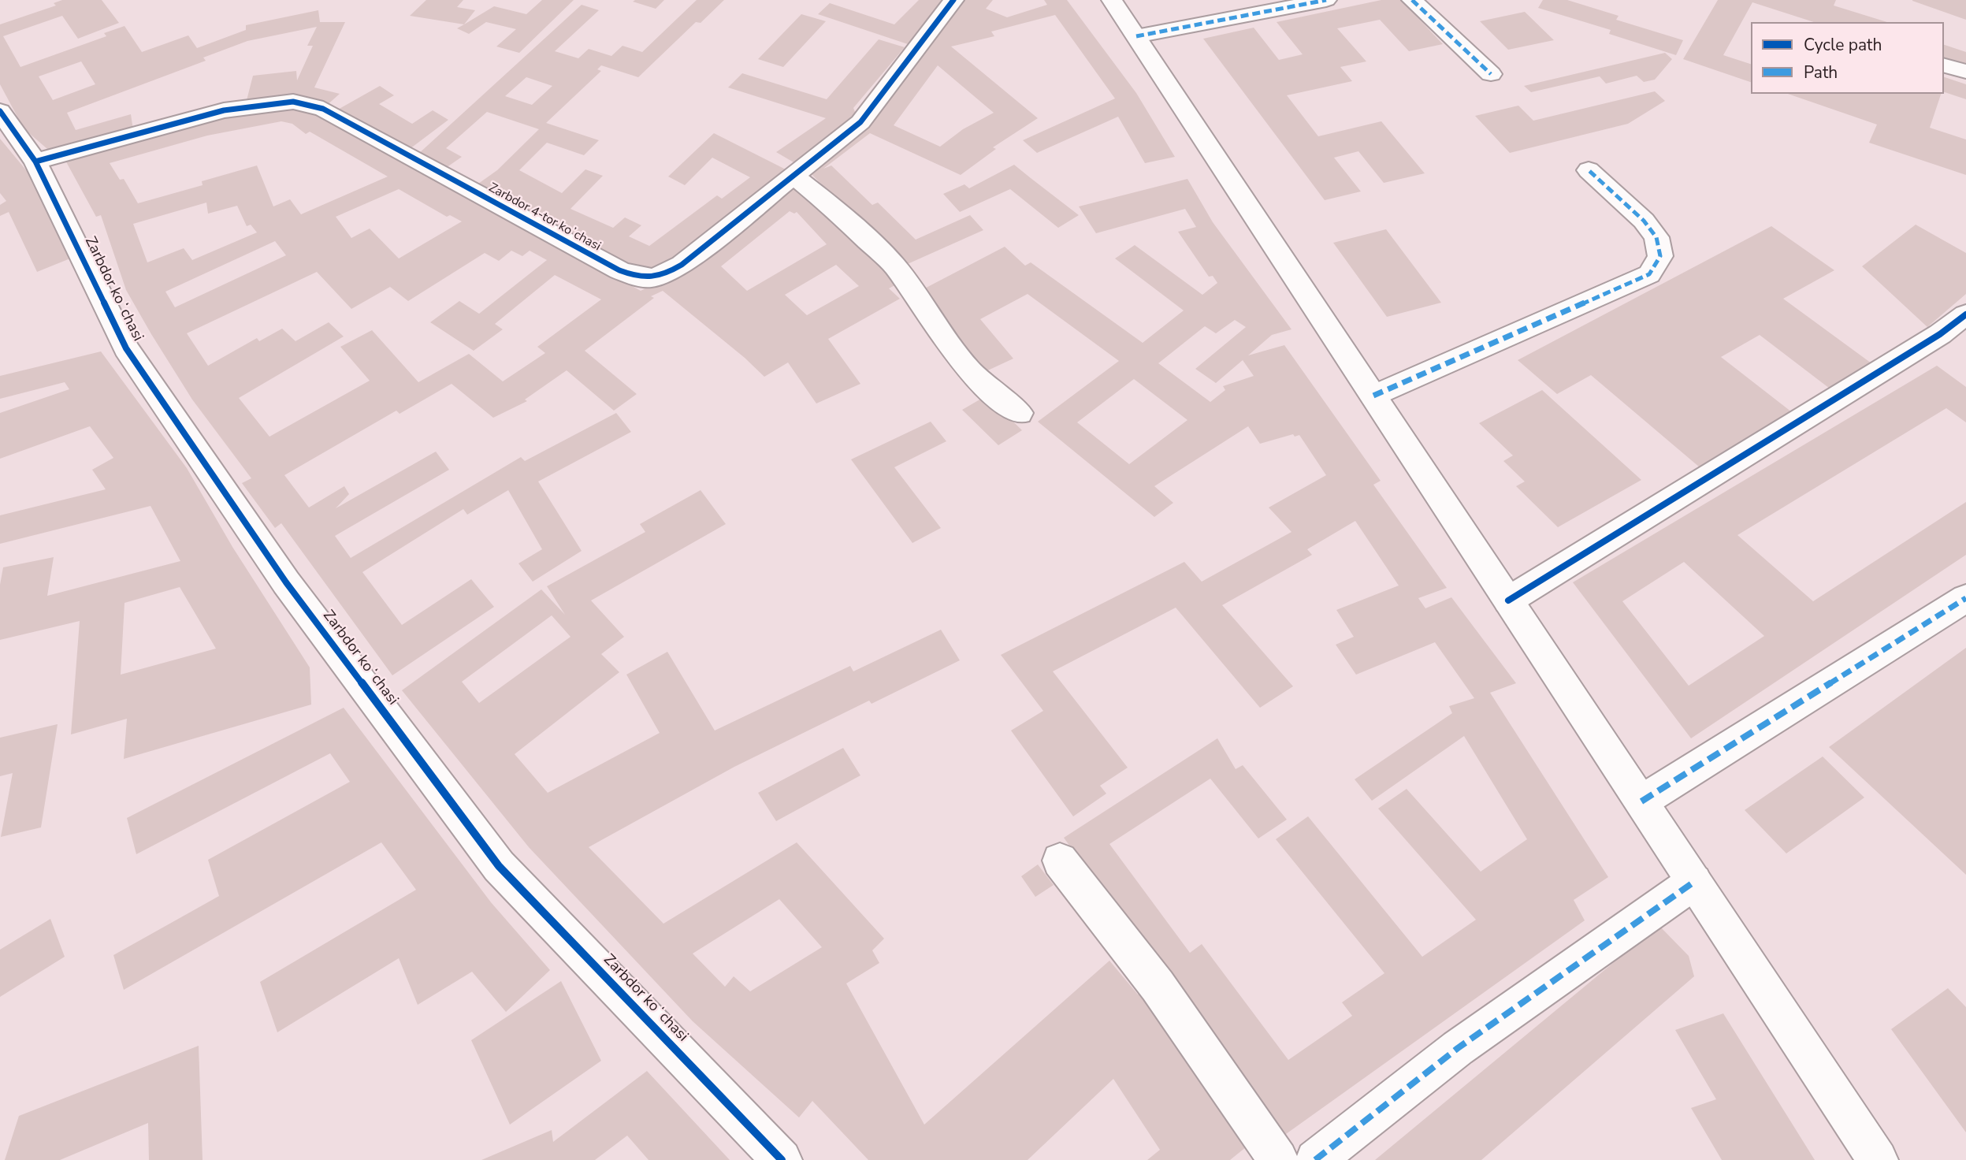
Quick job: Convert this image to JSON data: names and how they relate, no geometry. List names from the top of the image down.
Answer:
{
  "streets": {
    "street": ["Zarbdor 4-tor koʼchasi", "Zarbdor koʻchasi"]
  },
  "crossings": [
    ["Zarbdor 4-tor koʼchasi", "Zarbdor koʻchasi"]
  ],
  "legend": ["Cycle path", "Path"]
}
